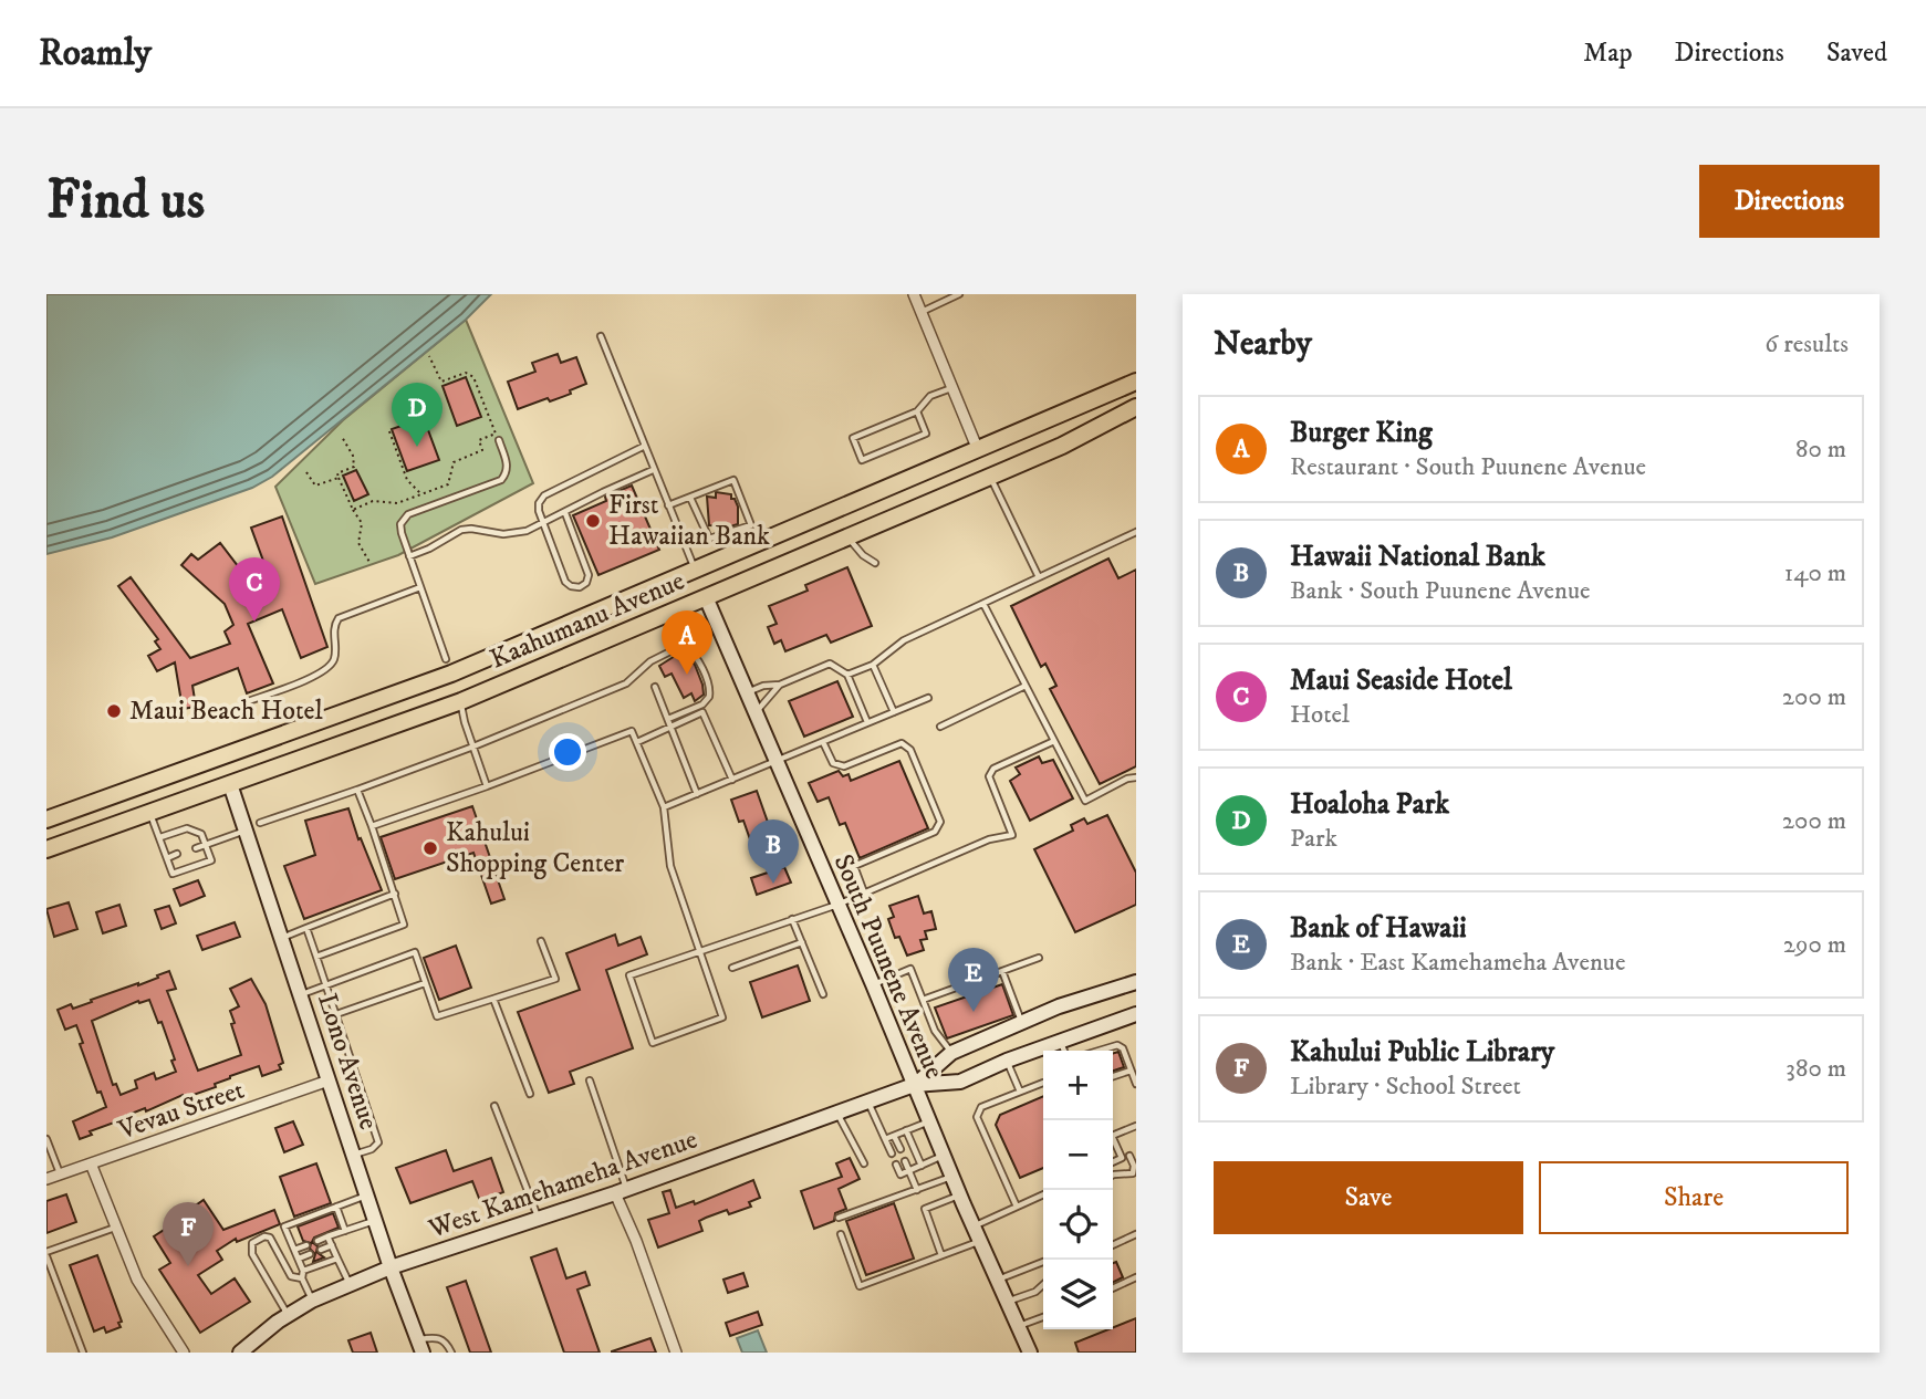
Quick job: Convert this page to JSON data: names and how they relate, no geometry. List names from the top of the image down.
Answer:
{
  "streets": {
    "main road": ["Kaahumanu Avenue"],
    "street": [
      "South Puunene Avenue",
      "Lono Avenue",
      "Vevau Street",
      "West Kamehameha Avenue"
    ]
  },
  "crossings": [
    ["Kaahumanu Avenue", "South Puunene Avenue"],
    ["Kaahumanu Avenue", "Lono Avenue"],
    ["South Puunene Avenue", "West Kamehameha Avenue"],
    ["Lono Avenue", "Vevau Street"],
    ["Lono Avenue", "West Kamehameha Avenue"]
  ],
  "places": ["First Hawaiian Bank", "Maui Beach Hotel", "Kahului Shopping Center"],
  "page": {
    "header": "Roamly",
    "nav": ["Map", "Directions", "Saved"],
    "buttons": [
      "Directions",
      ["Save", "Share"]
    ],
    "title": "Find us",
    "heading": ["Nearby", "6 results"],
    "pins": [
      "D",
      "C",
      "A",
      "B",
      "E",
      "F"
    ],
    "list": [
      {
        "mark": "A",
        "name": "Burger King",
        "note": "Restaurant · South Puunene Avenue",
        "value": "80 m"
      },
      {
        "mark": "B",
        "name": "Hawaii National Bank",
        "note": "Bank · South Puunene Avenue",
        "value": "140 m"
      },
      {
        "mark": "C",
        "name": "Maui Seaside Hotel",
        "note": "Hotel",
        "value": "200 m"
      },
      {
        "mark": "D",
        "name": "Hoaloha Park",
        "note": "Park",
        "value": "200 m"
      },
      {
        "mark": "E",
        "name": "Bank of Hawaii",
        "note": "Bank · East Kamehameha Avenue",
        "value": "290 m"
      },
      {
        "mark": "F",
        "name": "Kahului Public Library",
        "note": "Library · School Street",
        "value": "380 m"
      }
    ],
    "map_buttons": ["+", "−"]
  }
}
